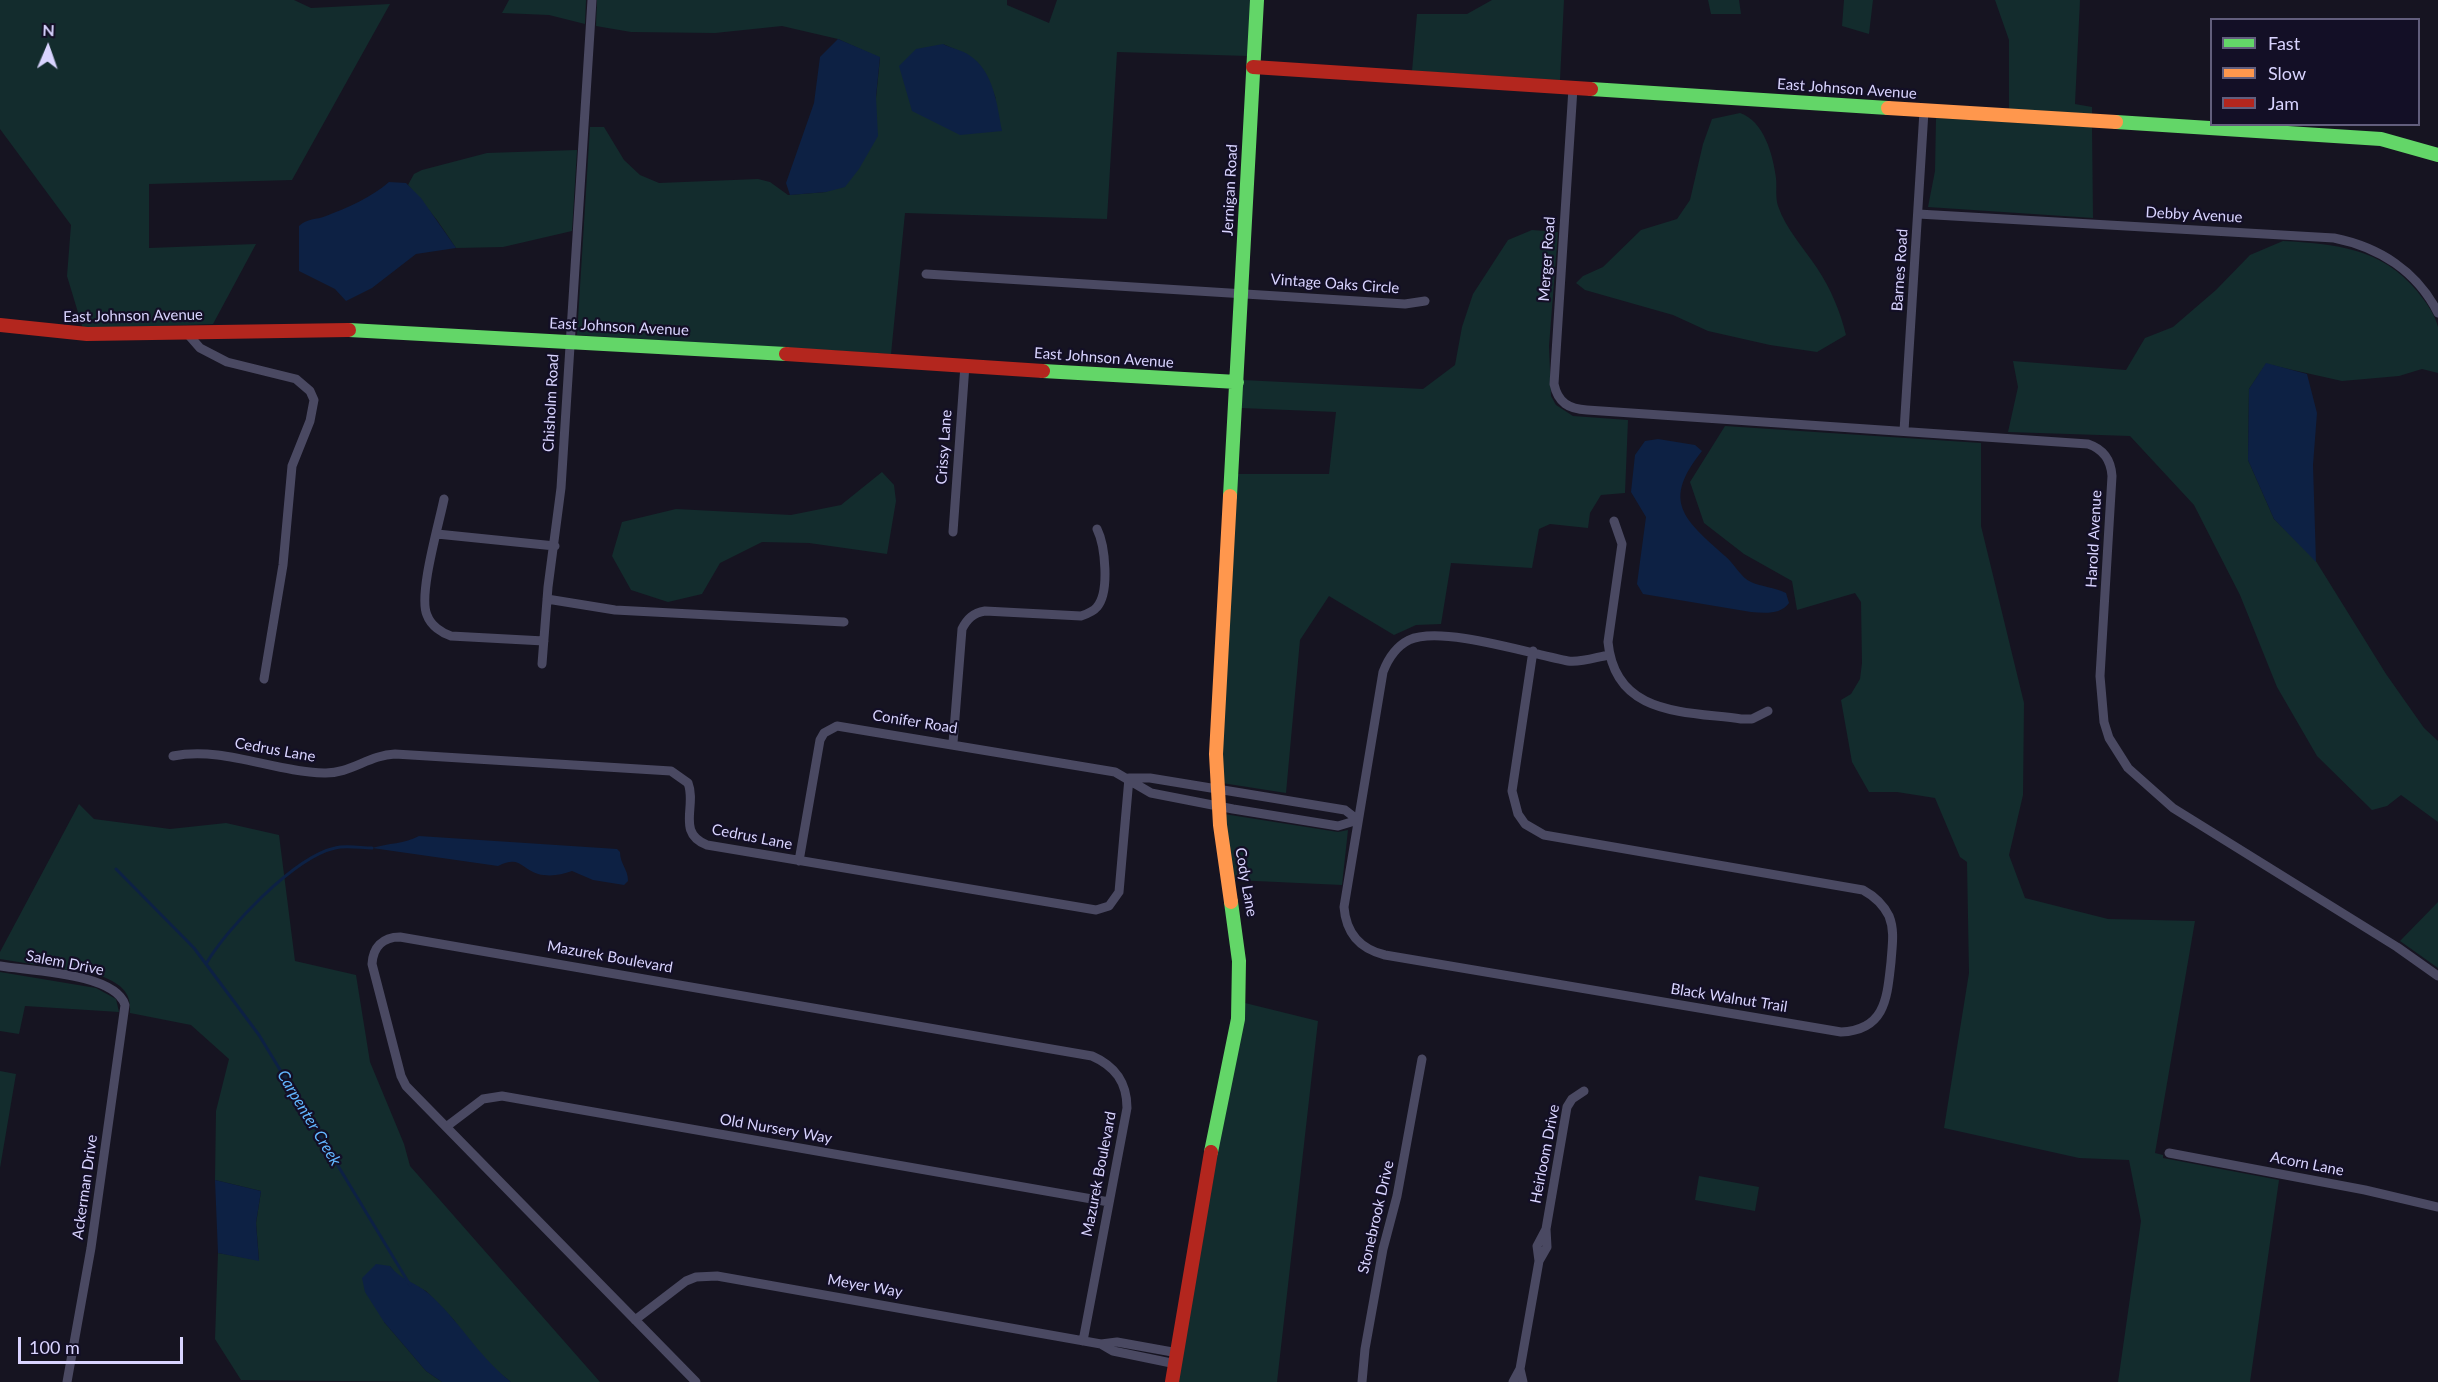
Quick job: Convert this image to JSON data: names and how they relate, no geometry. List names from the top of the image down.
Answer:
{
  "streets": {
    "main road": ["East Johnson Avenue", "Jernigan Road", "Cody Lane"],
    "street": [
      "Debby Avenue",
      "Merger Road",
      "Barnes Road",
      "Vintage Oaks Circle",
      "Chisholm Road",
      "Crissy Lane",
      "Harold Avenue",
      "Conifer Road",
      "Cedrus Lane",
      "Mazurek Boulevard",
      "Salem Drive",
      "Black Walnut Trail",
      "Old Nursery Way",
      "Heirloom Drive",
      "Acorn Lane",
      "Ackerman Drive",
      "Stonebrook Drive",
      "Meyer Way"
    ]
  },
  "crossings": [
    ["East Johnson Avenue", "Jernigan Road"],
    ["East Johnson Avenue", "Merger Road"],
    ["East Johnson Avenue", "Barnes Road"],
    ["East Johnson Avenue", "Chisholm Road"],
    ["East Johnson Avenue", "Crissy Lane"],
    ["East Johnson Avenue", "Cody Lane"],
    ["Jernigan Road", "Vintage Oaks Circle"],
    ["Jernigan Road", "Cody Lane"],
    ["Debby Avenue", "Barnes Road"],
    ["Merger Road", "Harold Avenue"],
    ["Barnes Road", "Harold Avenue"],
    ["Conifer Road", "Cedrus Lane"],
    ["Conifer Road", "Cody Lane"],
    ["Conifer Road", "Black Walnut Trail"],
    ["Cody Lane", "Meyer Way"],
    ["Mazurek Boulevard", "Old Nursery Way"],
    ["Mazurek Boulevard", "Meyer Way"],
    ["Salem Drive", "Ackerman Drive"]
  ],
  "water": ["Carpenter Creek"],
  "legend": ["Fast", "Slow", "Jam"],
  "scale_bar": "100 m",
  "north": "top"
}
